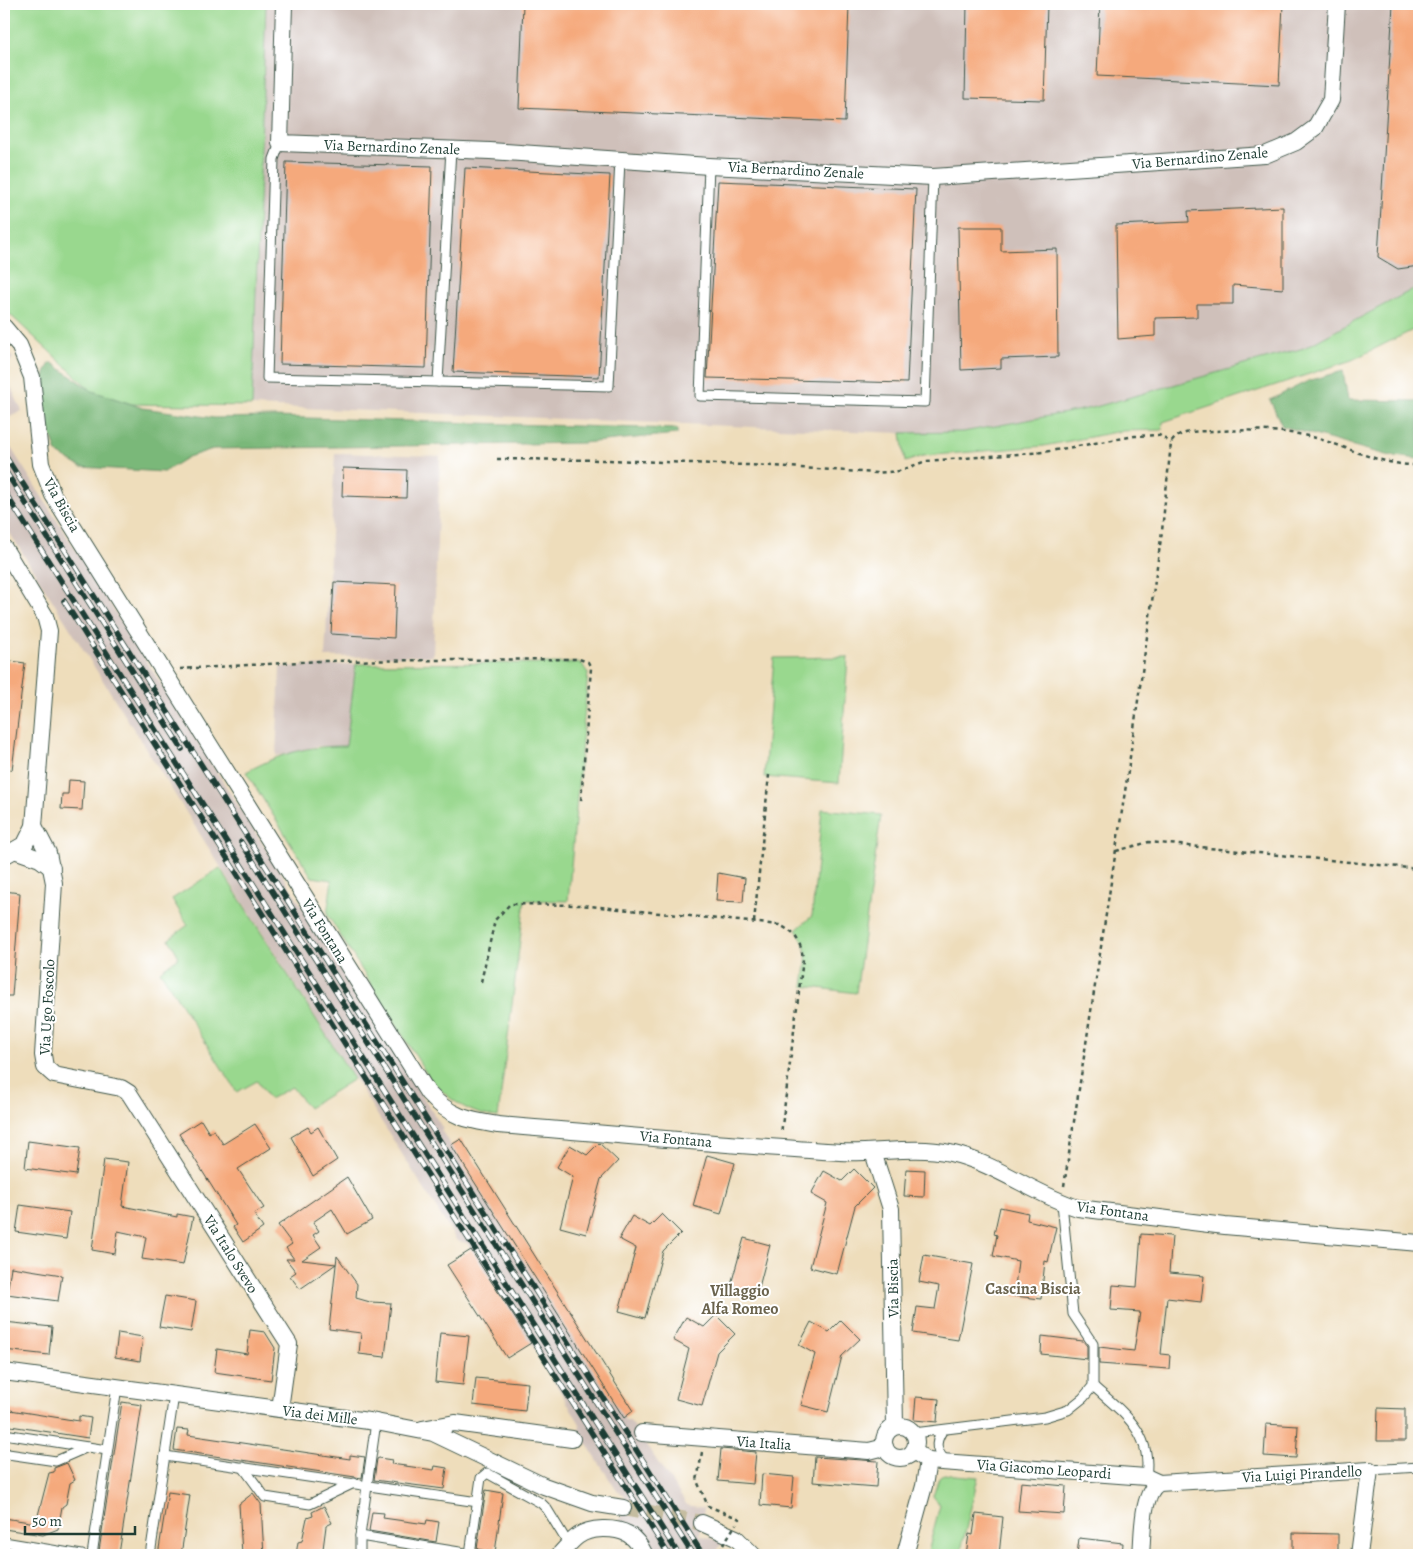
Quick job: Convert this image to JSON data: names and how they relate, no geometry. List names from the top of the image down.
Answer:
{
  "streets": {
    "street": [
      "Via Bernardino Zenale",
      "Via Biscia",
      "Via Fontana",
      "Via Ugo Foscolo",
      "Via Italo Svevo",
      "Via dei Mille",
      "Via Italia",
      "Via Giacomo Leopardi",
      "Via Luigi Pirandello"
    ]
  },
  "crossings": [
    ["Via Biscia", "Via Fontana"],
    ["Via Biscia", "Via Italia"],
    ["Via Ugo Foscolo", "Via Italo Svevo"],
    ["Via Italo Svevo", "Via dei Mille"],
    ["Via Giacomo Leopardi", "Via Luigi Pirandello"]
  ],
  "districts": ["Cascina Biscia", "Villaggio Alfa Romeo"],
  "scale_bar": "50 m"
}
